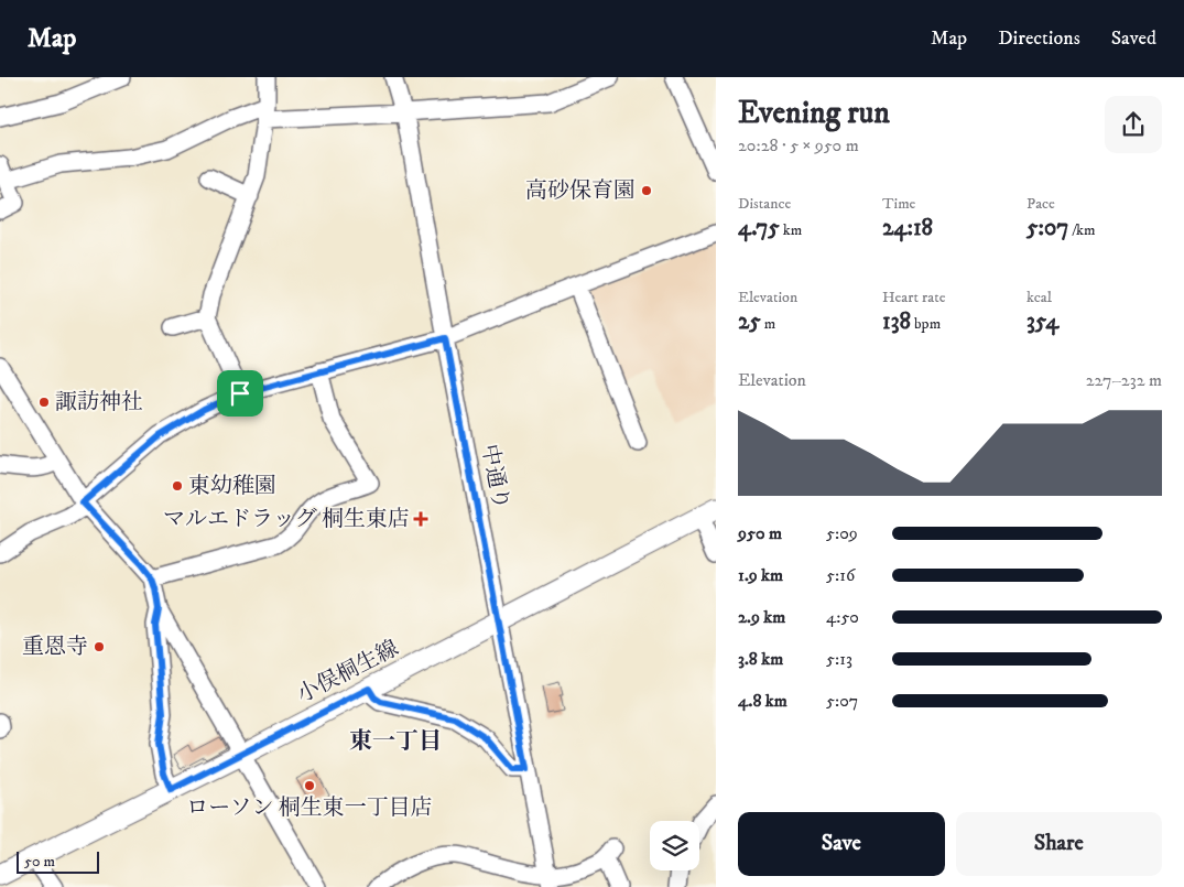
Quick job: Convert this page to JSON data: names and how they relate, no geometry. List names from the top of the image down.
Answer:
{
  "streets": {
    "main road": ["小俣桐生線"],
    "street": ["中通り"]
  },
  "crossings": [
    ["中通り", "小俣桐生線"]
  ],
  "districts": ["東一丁目"],
  "places": {
    "other": [
      "高砂保育園",
      "諏訪神社",
      "東幼稚園",
      "重恩寺",
      "ローソン 桐生東一丁目店"
    ],
    "health": ["マルエドラッグ 桐生東店"]
  },
  "scale_bar": "50 m",
  "page": {
    "header": "Map",
    "nav": ["Map", "Directions", "Saved"],
    "heading": ["Evening run", "20:28 · 5 × 950 m"],
    "stats": [
      ["Distance", "4.75 km"],
      ["Time", "24:18"],
      ["Pace", "5:07 /km"],
      ["Elevation", "25 m"],
      ["Heart rate", "138 bpm"],
      ["kcal", "354"]
    ],
    "chart": ["Elevation", "227–232 m"],
    "list": [
      {
        "name": "950 m",
        "note": "5:09"
      },
      {
        "name": "1.9 km",
        "note": "5:16"
      },
      {
        "name": "2.9 km",
        "note": "4:50"
      },
      {
        "name": "3.8 km",
        "note": "5:13"
      },
      {
        "name": "4.8 km",
        "note": "5:07"
      }
    ],
    "buttons": ["Save", "Share"],
    "scale": "50 m"
  }
}
